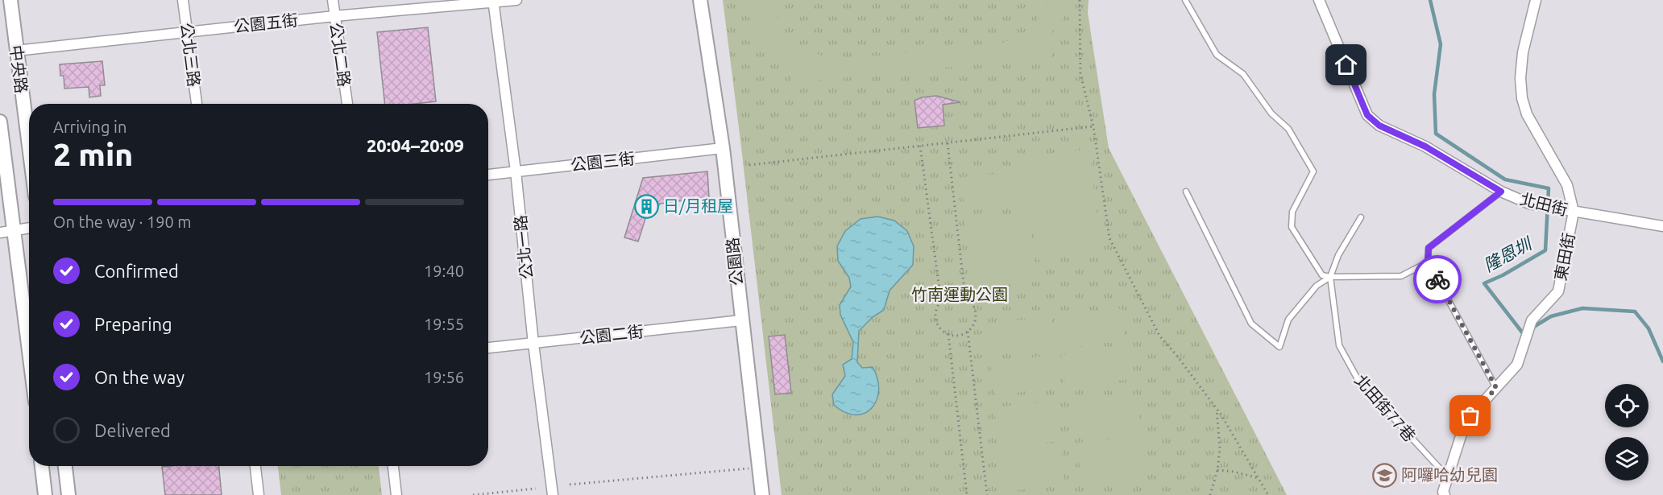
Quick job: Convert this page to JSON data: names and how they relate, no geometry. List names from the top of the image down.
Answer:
{
  "streets": {
    "street": [
      "公園五街",
      "公北三路",
      "公北二路",
      "中央路",
      "公園三街",
      "北田街",
      "公北一路",
      "東田街",
      "公園路",
      "公園二街"
    ],
    "lane": ["北田街77巷"]
  },
  "crossings": [
    ["公園五街", "公北三路"],
    ["公園五街", "公北二路"],
    ["公園五街", "中央路"],
    ["公園五街", "公北一路"],
    ["公園三街", "公北一路"],
    ["公園三街", "公園路"],
    ["北田街", "東田街"],
    ["公北一路", "公園二街"],
    ["公園路", "公園二街"]
  ],
  "water": ["隆恩圳"],
  "parks": ["竹南運動公園"],
  "places": {
    "building": ["日/月租屋"],
    "school or university": ["阿囉哈幼兒園"]
  },
  "page": {
    "heading": ["2 min", "Arriving in", "20:04–20:09"],
    "bar": "On the way · 190 m",
    "list": [
      ["Confirmed", "19:40"],
      ["Preparing", "19:55"],
      ["On the way", "19:56"],
      "Delivered"
    ]
  }
}
